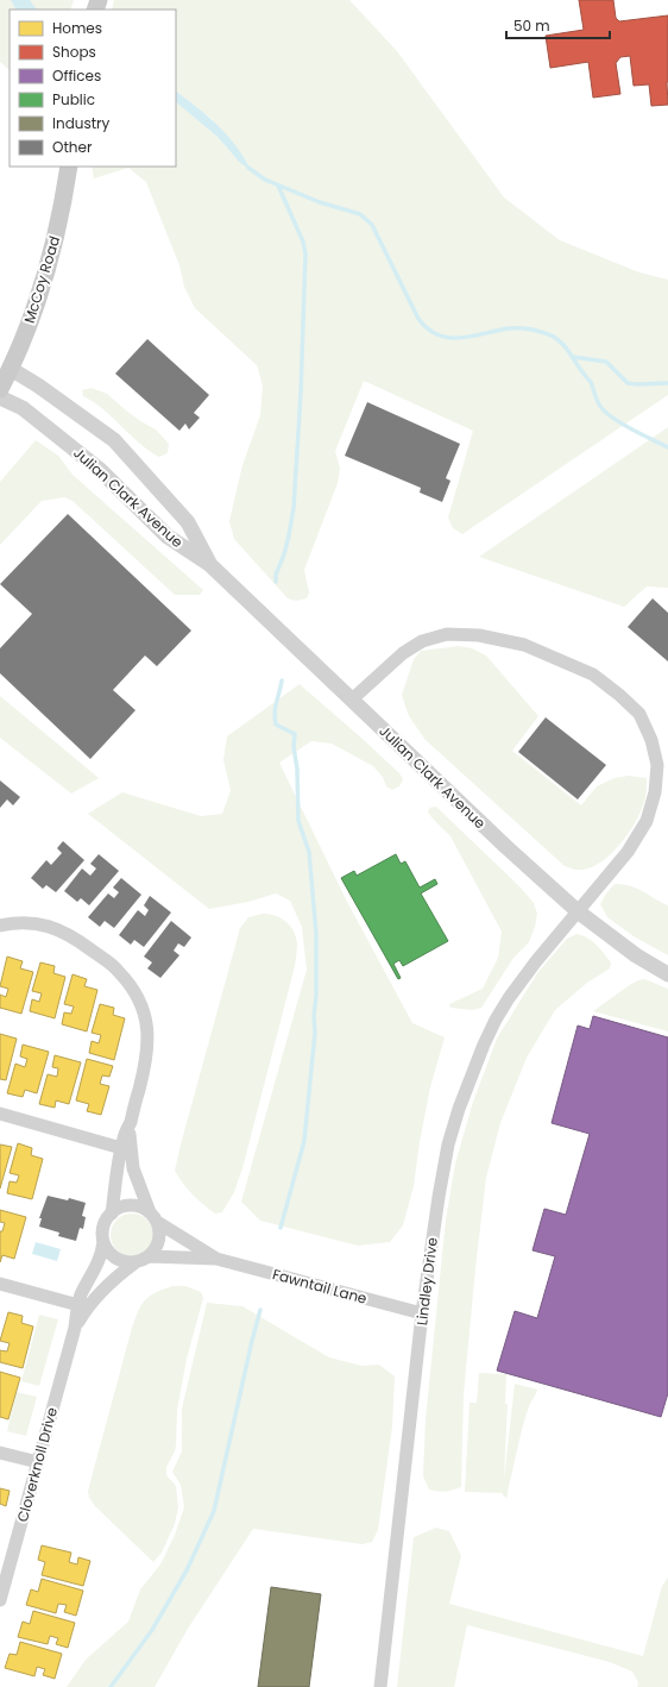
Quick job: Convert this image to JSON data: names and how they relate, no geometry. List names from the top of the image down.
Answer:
{
  "streets": {
    "main road": ["McCoy Road"],
    "street": [
      "Julian Clark Avenue",
      "Lindley Drive",
      "Fawntail Lane",
      "Cloverknoll Drive"
    ]
  },
  "crossings": [
    ["McCoy Road", "Julian Clark Avenue"],
    ["Julian Clark Avenue", "Lindley Drive"],
    ["Lindley Drive", "Fawntail Lane"],
    ["Fawntail Lane", "Cloverknoll Drive"]
  ],
  "legend": [
    "Homes",
    "Shops",
    "Offices",
    "Public",
    "Industry",
    "Other"
  ],
  "scale_bar": "50 m"
}
